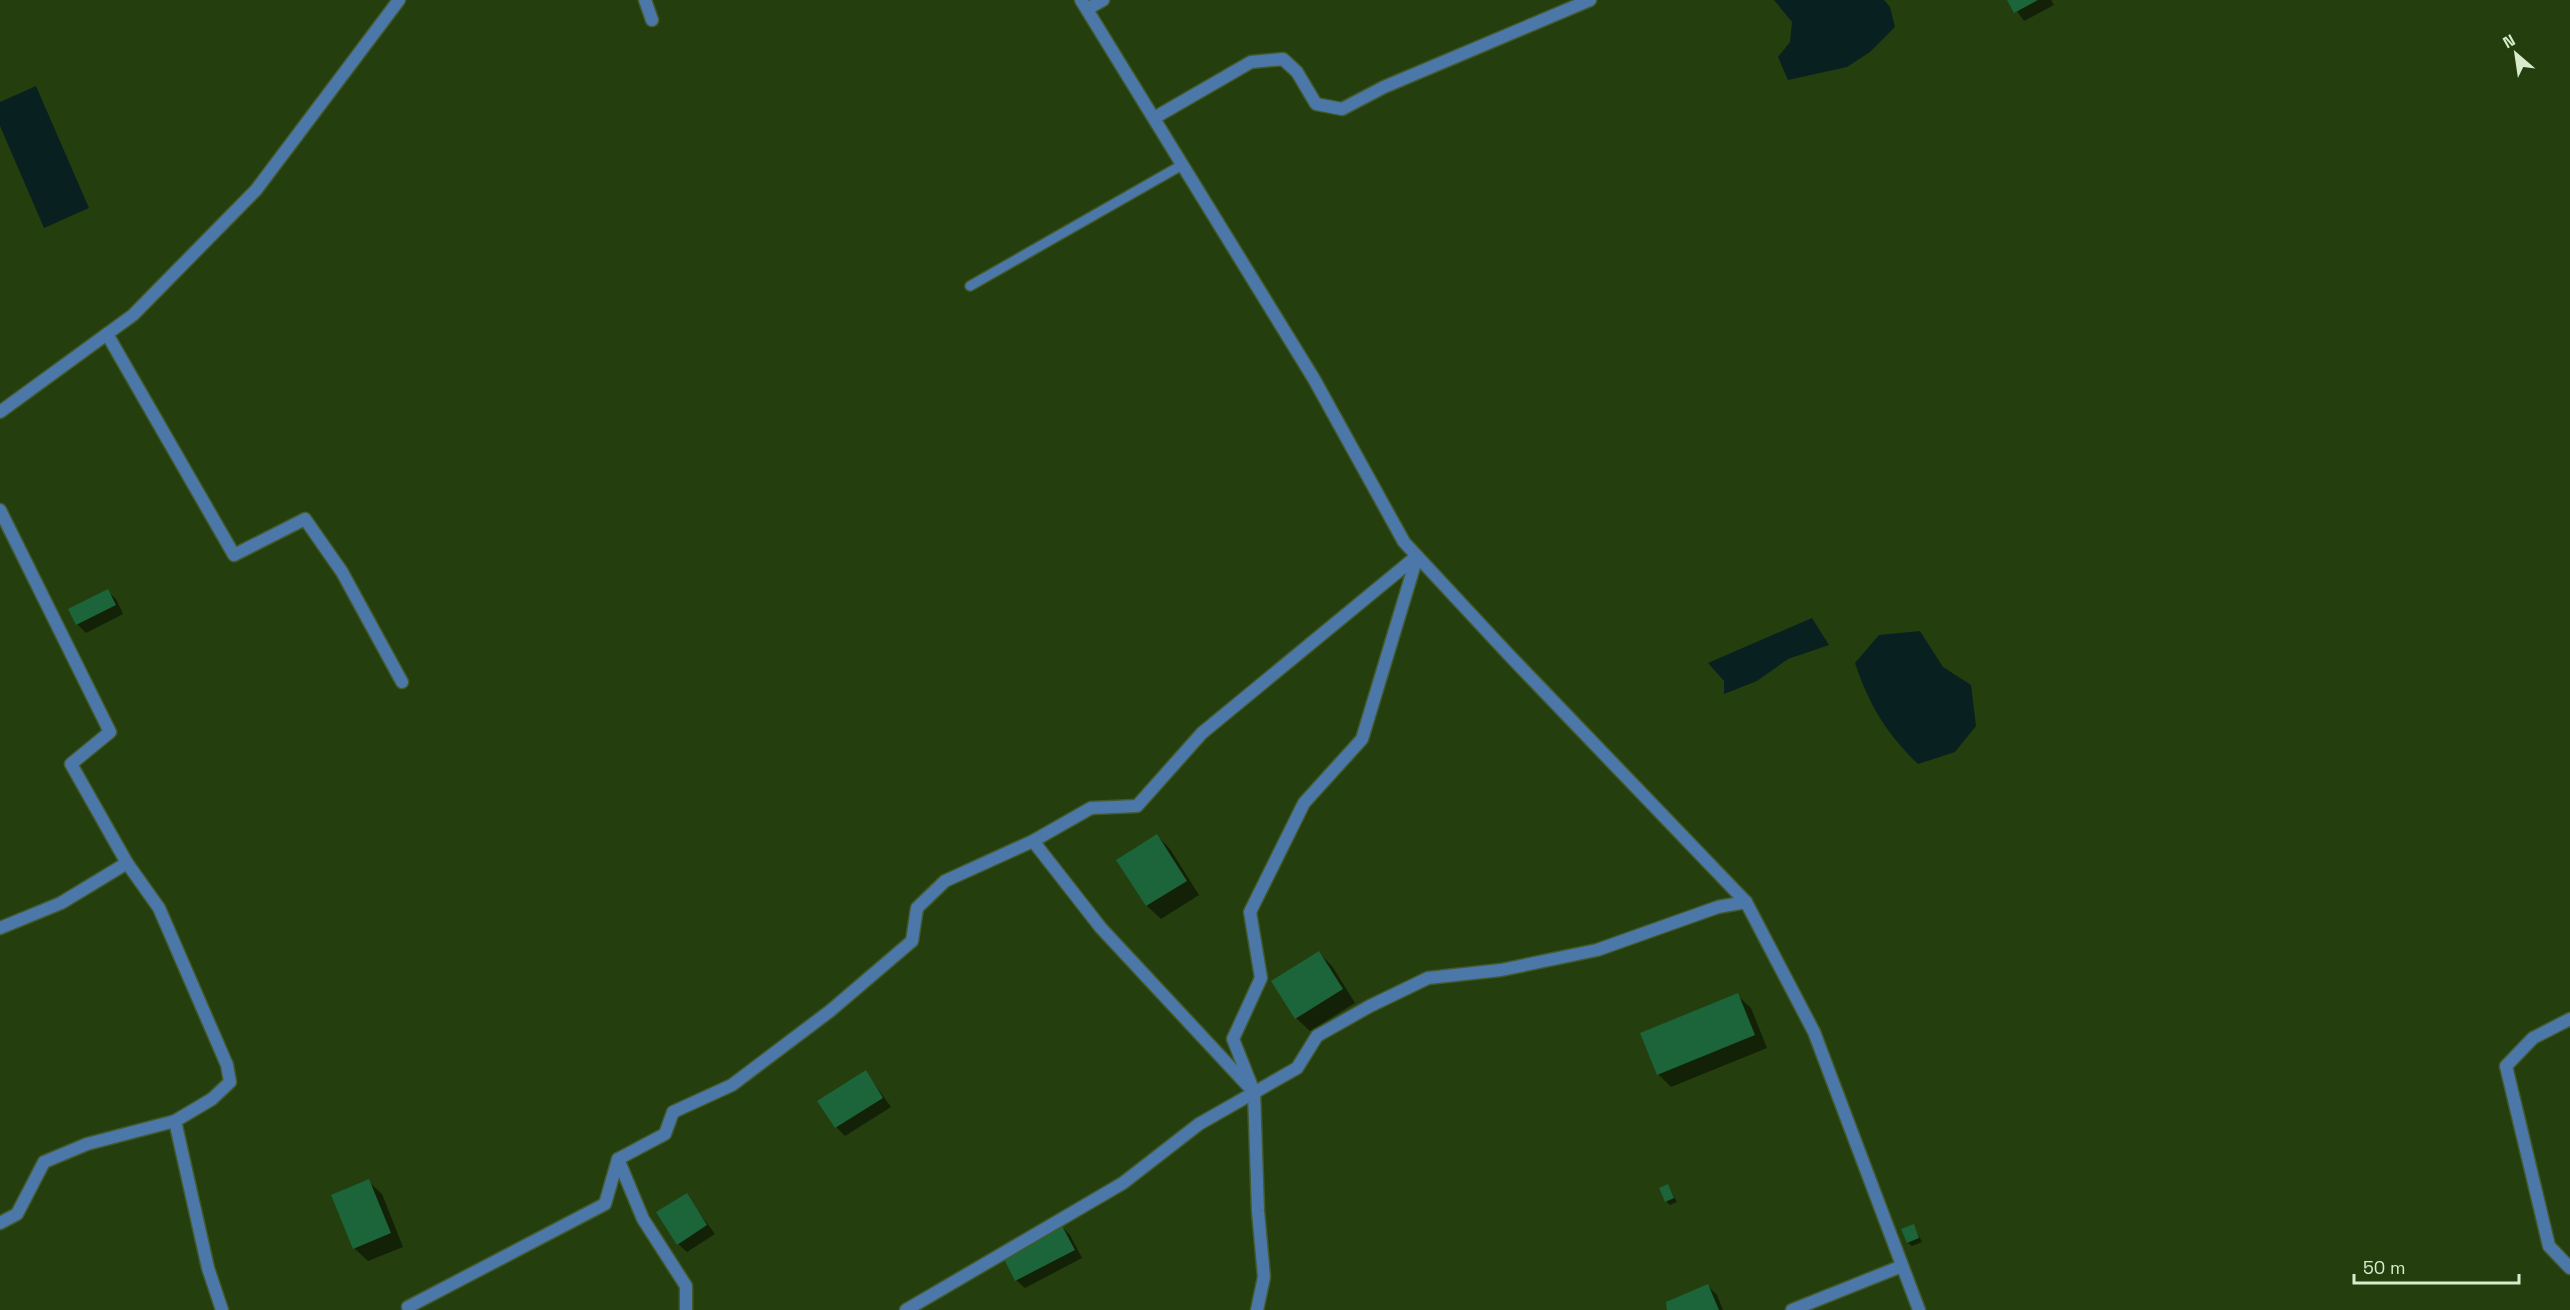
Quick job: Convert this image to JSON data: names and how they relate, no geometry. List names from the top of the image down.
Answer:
{
  "scale_bar": "50 m",
  "north": "top left"
}
